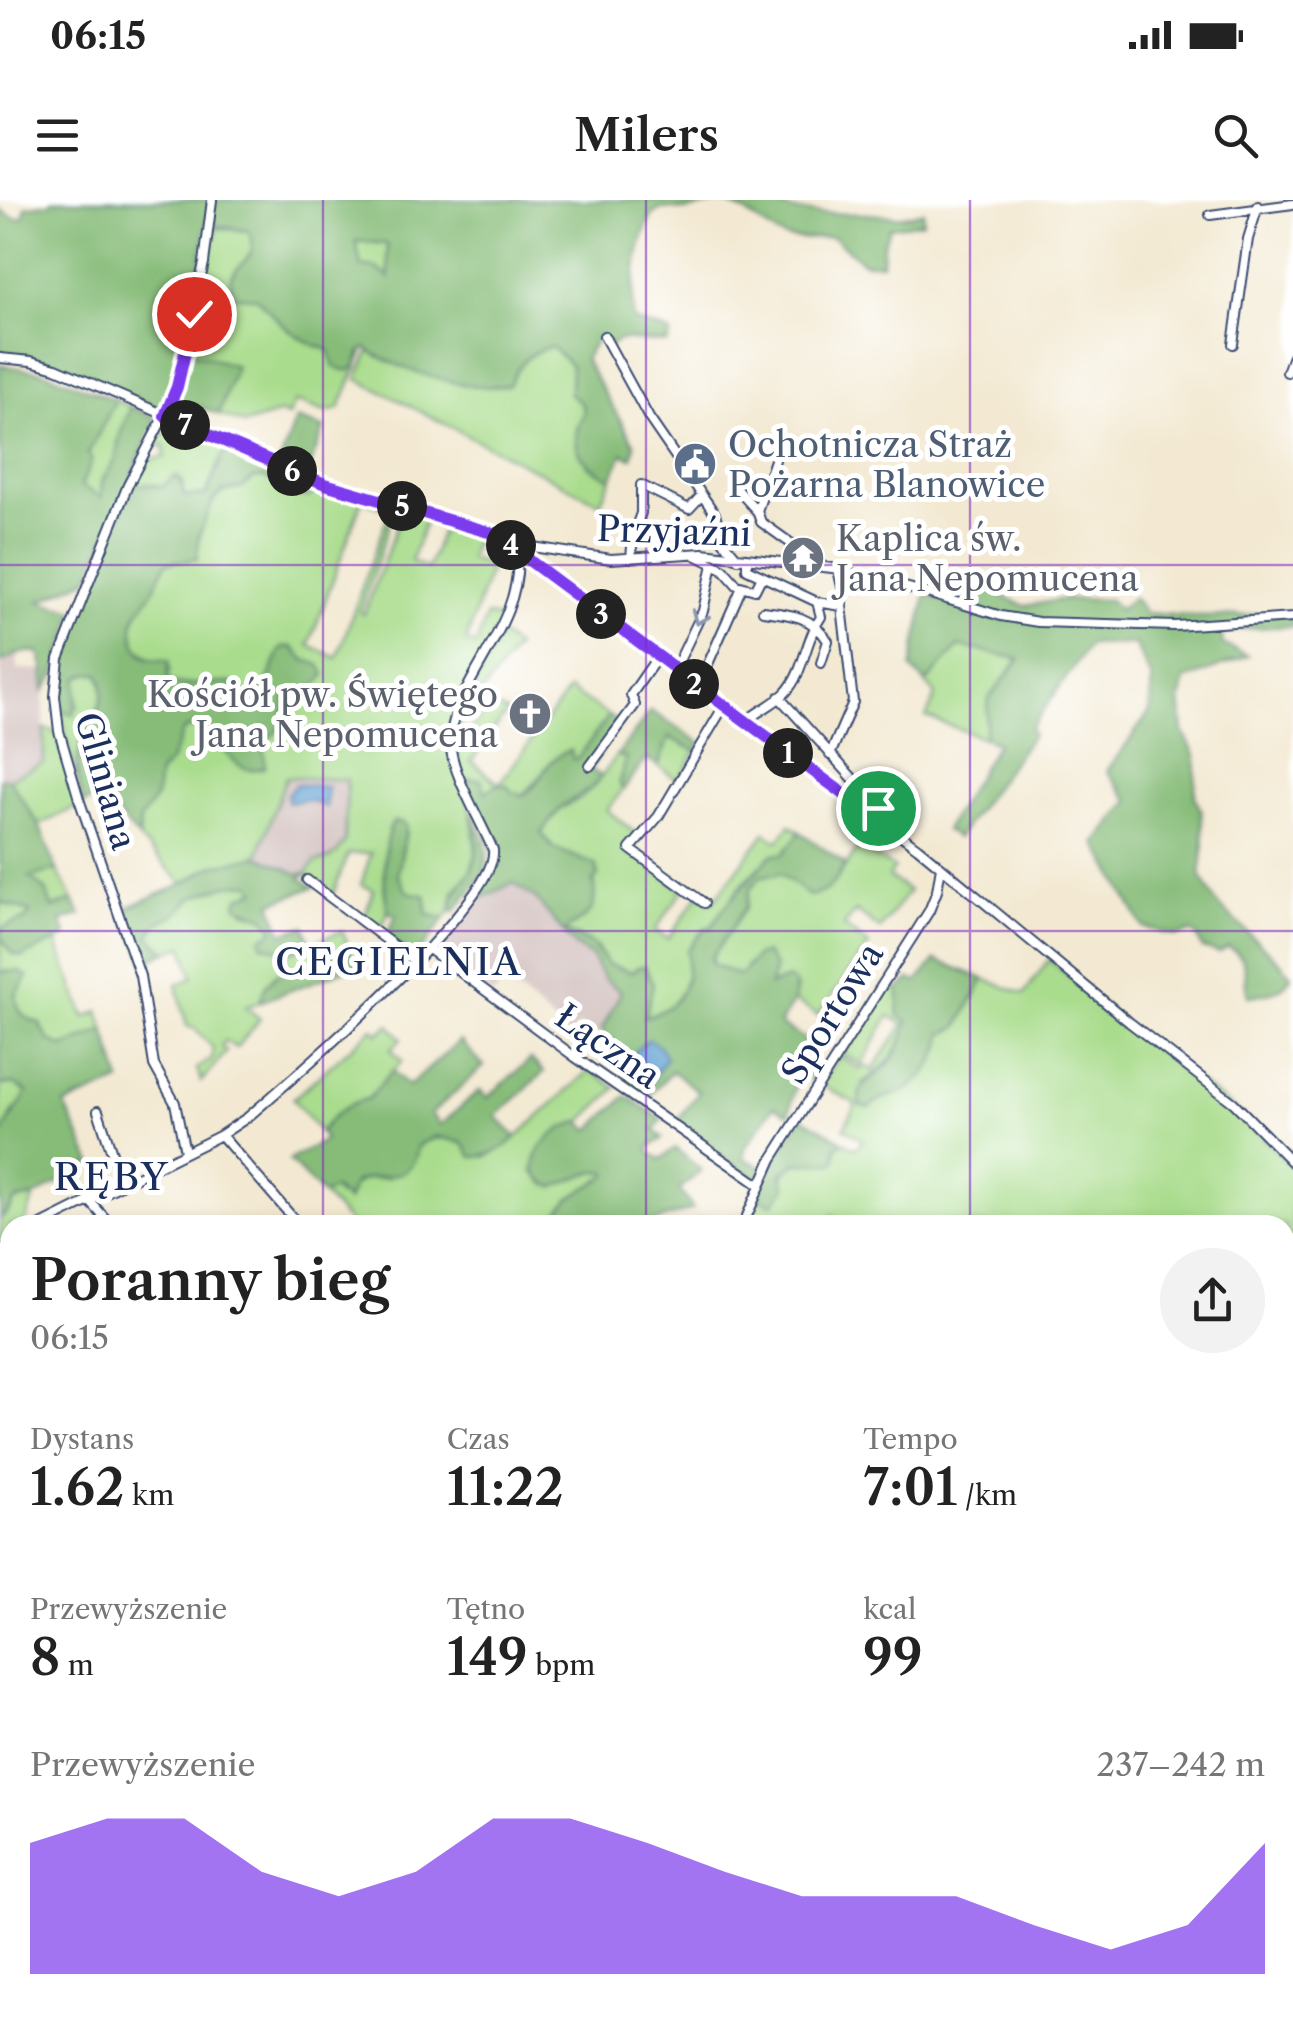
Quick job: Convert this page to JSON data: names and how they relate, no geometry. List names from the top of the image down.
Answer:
{
  "streets": {
    "street": [
      "Przyjaźni",
      "Gliniana",
      "Sportowa",
      "Łączna"
    ]
  },
  "crossings": [
    ["Przyjaźni", "Gliniana"],
    ["Sportowa", "Łączna"]
  ],
  "districts": ["CEGIELNIA", "RĘBY"],
  "places": {
    "public building": ["Ochotnicza Straż Pożarna Blanowice"],
    "temple": ["Kaplica św. Jana Nepomucena"],
    "church": ["Kościół pw. Świętego Jana Nepomucena"]
  },
  "page": {
    "status": "06:15",
    "header": "Milers",
    "pins": [
      "7",
      "6",
      "5",
      "4",
      "3",
      "2",
      "1"
    ],
    "heading": ["Poranny bieg", "06:15"],
    "stats": [
      ["Dystans", "1.62 km"],
      ["Czas", "11:22"],
      ["Tempo", "7:01 /km"],
      ["Przewyższenie", "8 m"],
      ["Tętno", "149 bpm"],
      ["kcal", "99"]
    ],
    "chart": ["Przewyższenie", "237–242 m"]
  }
}
